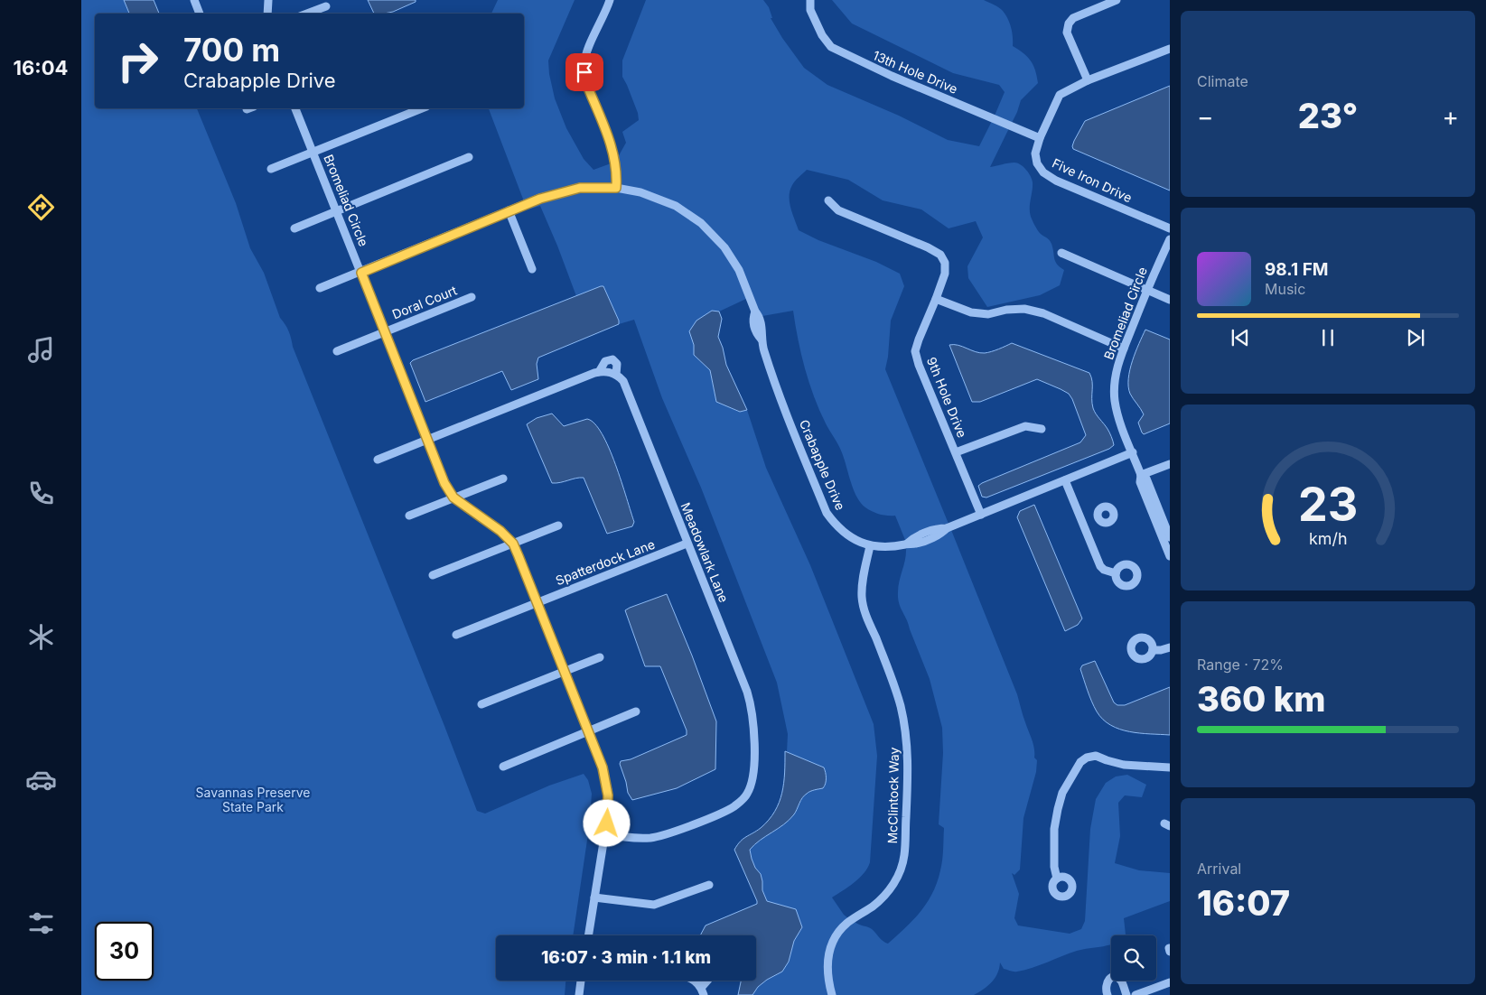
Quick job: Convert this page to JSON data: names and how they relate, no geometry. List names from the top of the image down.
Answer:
{
  "streets": {
    "street": [
      "13th Hole Drive",
      "Five Iron Drive",
      "Bromeliad Circle",
      "Doral Court",
      "9th Hole Drive",
      "Crabapple Drive",
      "Meadowlark Lane",
      "Spatterdock Lane",
      "McClintock Way"
    ]
  },
  "crossings": [
    ["13th Hole Drive", "Five Iron Drive"],
    ["Bromeliad Circle", "Doral Court"],
    ["Bromeliad Circle", "Crabapple Drive"],
    ["Bromeliad Circle", "Meadowlark Lane"],
    ["Bromeliad Circle", "Spatterdock Lane"],
    ["9th Hole Drive", "Crabapple Drive"],
    ["Crabapple Drive", "McClintock Way"],
    ["Meadowlark Lane", "Spatterdock Lane"]
  ],
  "parks": ["Savannas Preserve State Park"],
  "page": {
    "tabs": "16:04",
    "tile": [
      "Climate",
      ["Range · 72%", "360 km"],
      ["Arrival", "16:07"]
    ],
    "turn": ["700 m", "Crabapple Drive"],
    "heat": ["−", "23°", "+"],
    "song": ["98.1 FM", "Music"],
    "limit": "30",
    "trip": "16:07 · 3 min · 1.1 km",
    "gauge": ["23", "km/h"]
  }
}
